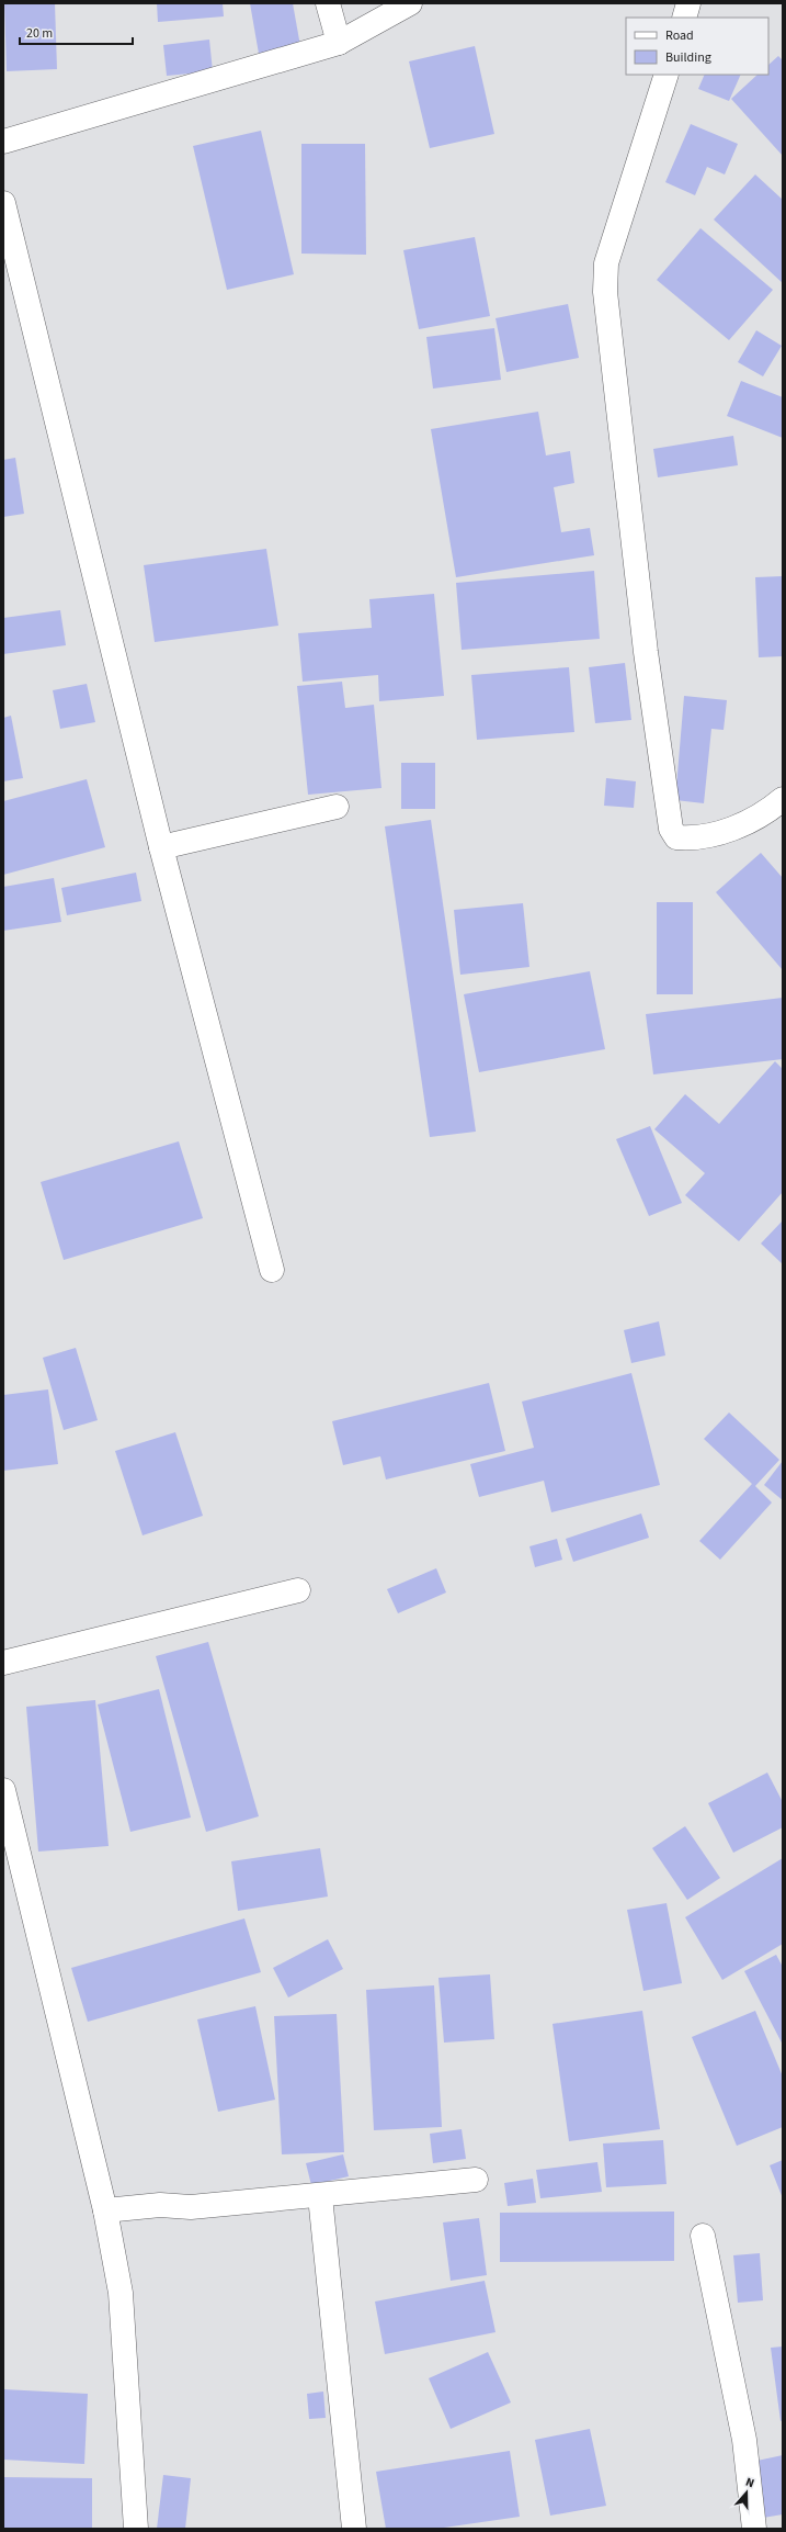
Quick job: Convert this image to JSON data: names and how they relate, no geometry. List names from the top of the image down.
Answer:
{
  "legend": ["Road", "Building"],
  "scale_bar": "20 m",
  "north": "top"
}
